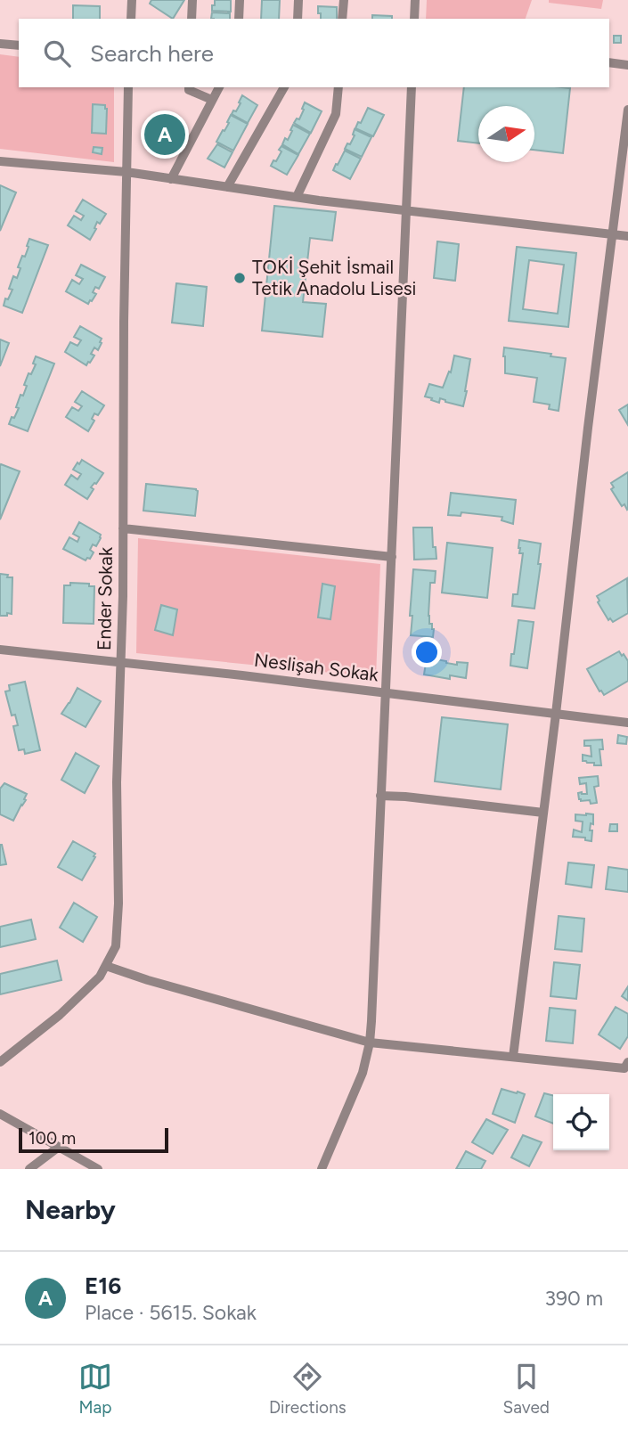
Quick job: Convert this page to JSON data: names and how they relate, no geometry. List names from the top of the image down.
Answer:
{
  "streets": {
    "street": ["Ender Sokak", "Neslişah Sokak"]
  },
  "crossings": [
    ["Ender Sokak", "Neslişah Sokak"]
  ],
  "places": ["TOKİ Şehit İsmail Tetik Anadolu Lisesi"],
  "scale_bar": "100 m",
  "north": "right",
  "page": {
    "search": "Search here",
    "pins": "A",
    "scale": "100 m",
    "heading": "Nearby",
    "list": [
      {
        "mark": "A",
        "name": "E16",
        "note": "Place · 5615. Sokak",
        "value": "390 m"
      }
    ],
    "nav": ["Map", "Directions", "Saved"]
  }
}
